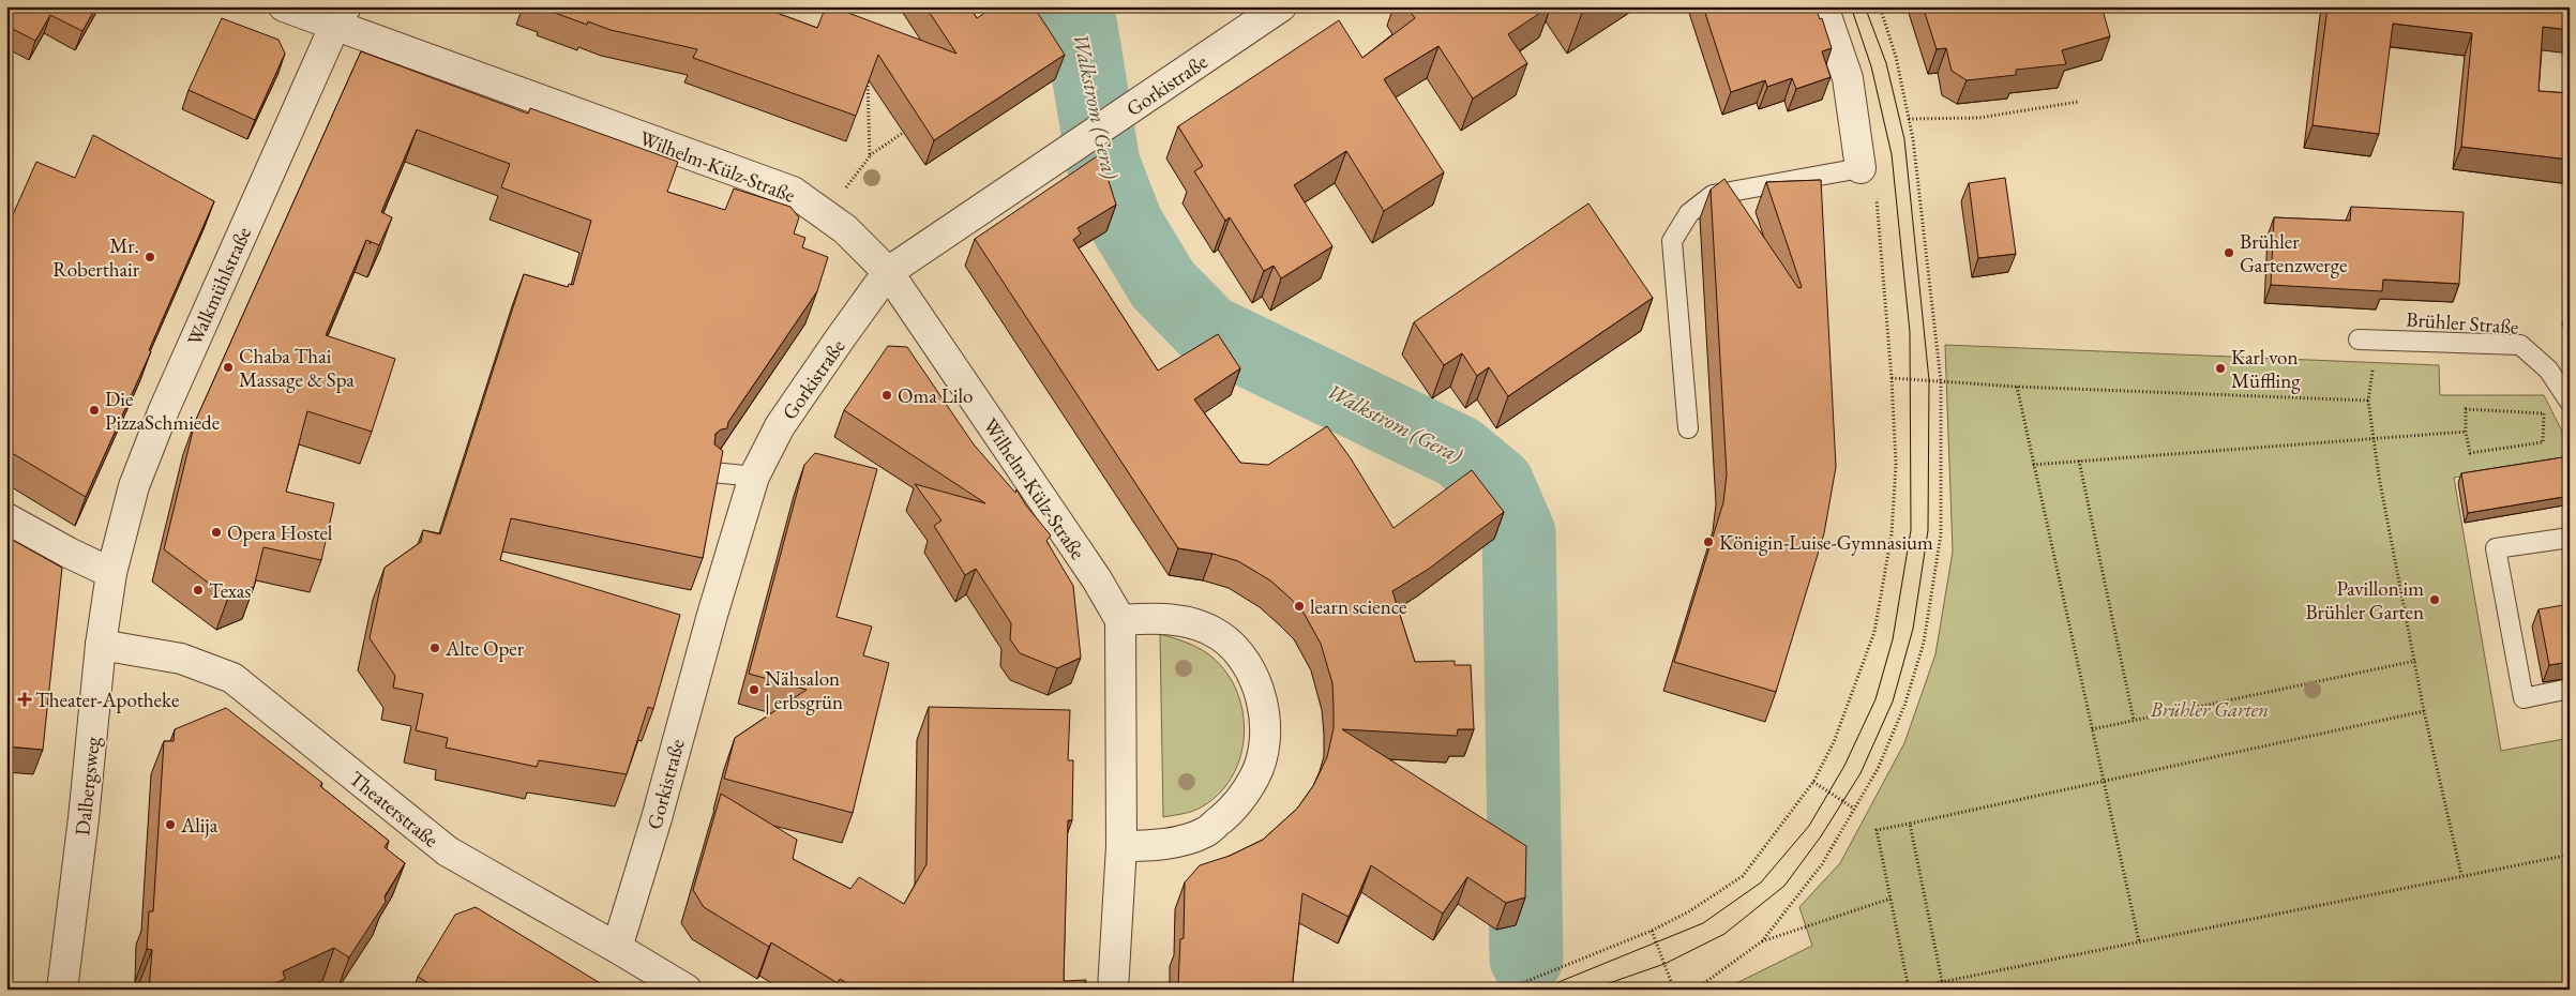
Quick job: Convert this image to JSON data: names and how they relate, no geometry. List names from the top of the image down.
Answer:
{
  "streets": {
    "street": [
      "Gorkistraße",
      "Wilhelm-Külz-Straße",
      "Walkmühlstraße",
      "Dalbergsweg",
      "Theaterstraße"
    ],
    "lane": ["Brühler Straße"]
  },
  "crossings": [
    ["Gorkistraße", "Wilhelm-Külz-Straße"],
    ["Gorkistraße", "Theaterstraße"],
    ["Wilhelm-Külz-Straße", "Walkmühlstraße"],
    ["Walkmühlstraße", "Dalbergsweg"],
    ["Dalbergsweg", "Theaterstraße"]
  ],
  "water": ["Walkstrom (Gera)"],
  "parks": ["Brühler Garten"],
  "places": {
    "other": [
      "Brühler Gartenzwerge",
      "Mr. Roberthair",
      "Chaba Thai Massage & Spa",
      "Karl von Müffling",
      "Oma Lilo",
      "Die PizzaSchmiede",
      "Opera Hostel",
      "Königin-Luise-Gymnasium",
      "Texas",
      "Pavillon im Brühler Garten",
      "learn science",
      "Alte Oper",
      "Nähsalon | erbsgrün",
      "Alija"
    ],
    "health": ["Theater-Apotheke"]
  }
}
